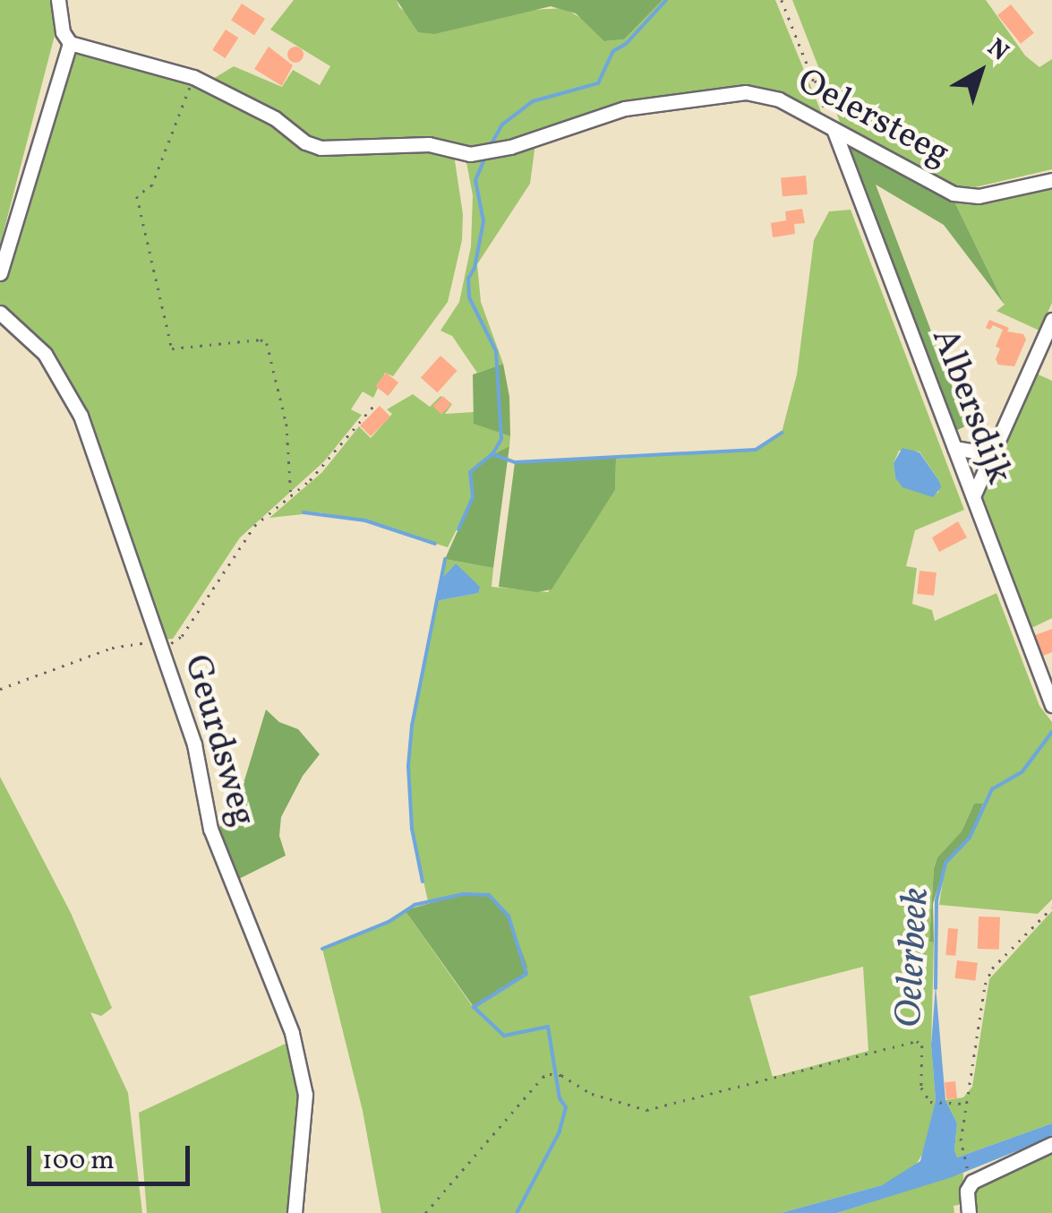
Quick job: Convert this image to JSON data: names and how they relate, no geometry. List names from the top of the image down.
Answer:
{
  "streets": {
    "street": ["Oelersteeg", "Albersdijk", "Geurdsweg"]
  },
  "crossings": [
    ["Oelersteeg", "Albersdijk"]
  ],
  "water": ["Oelerbeek"],
  "scale_bar": "100 m",
  "north": "top right"
}
